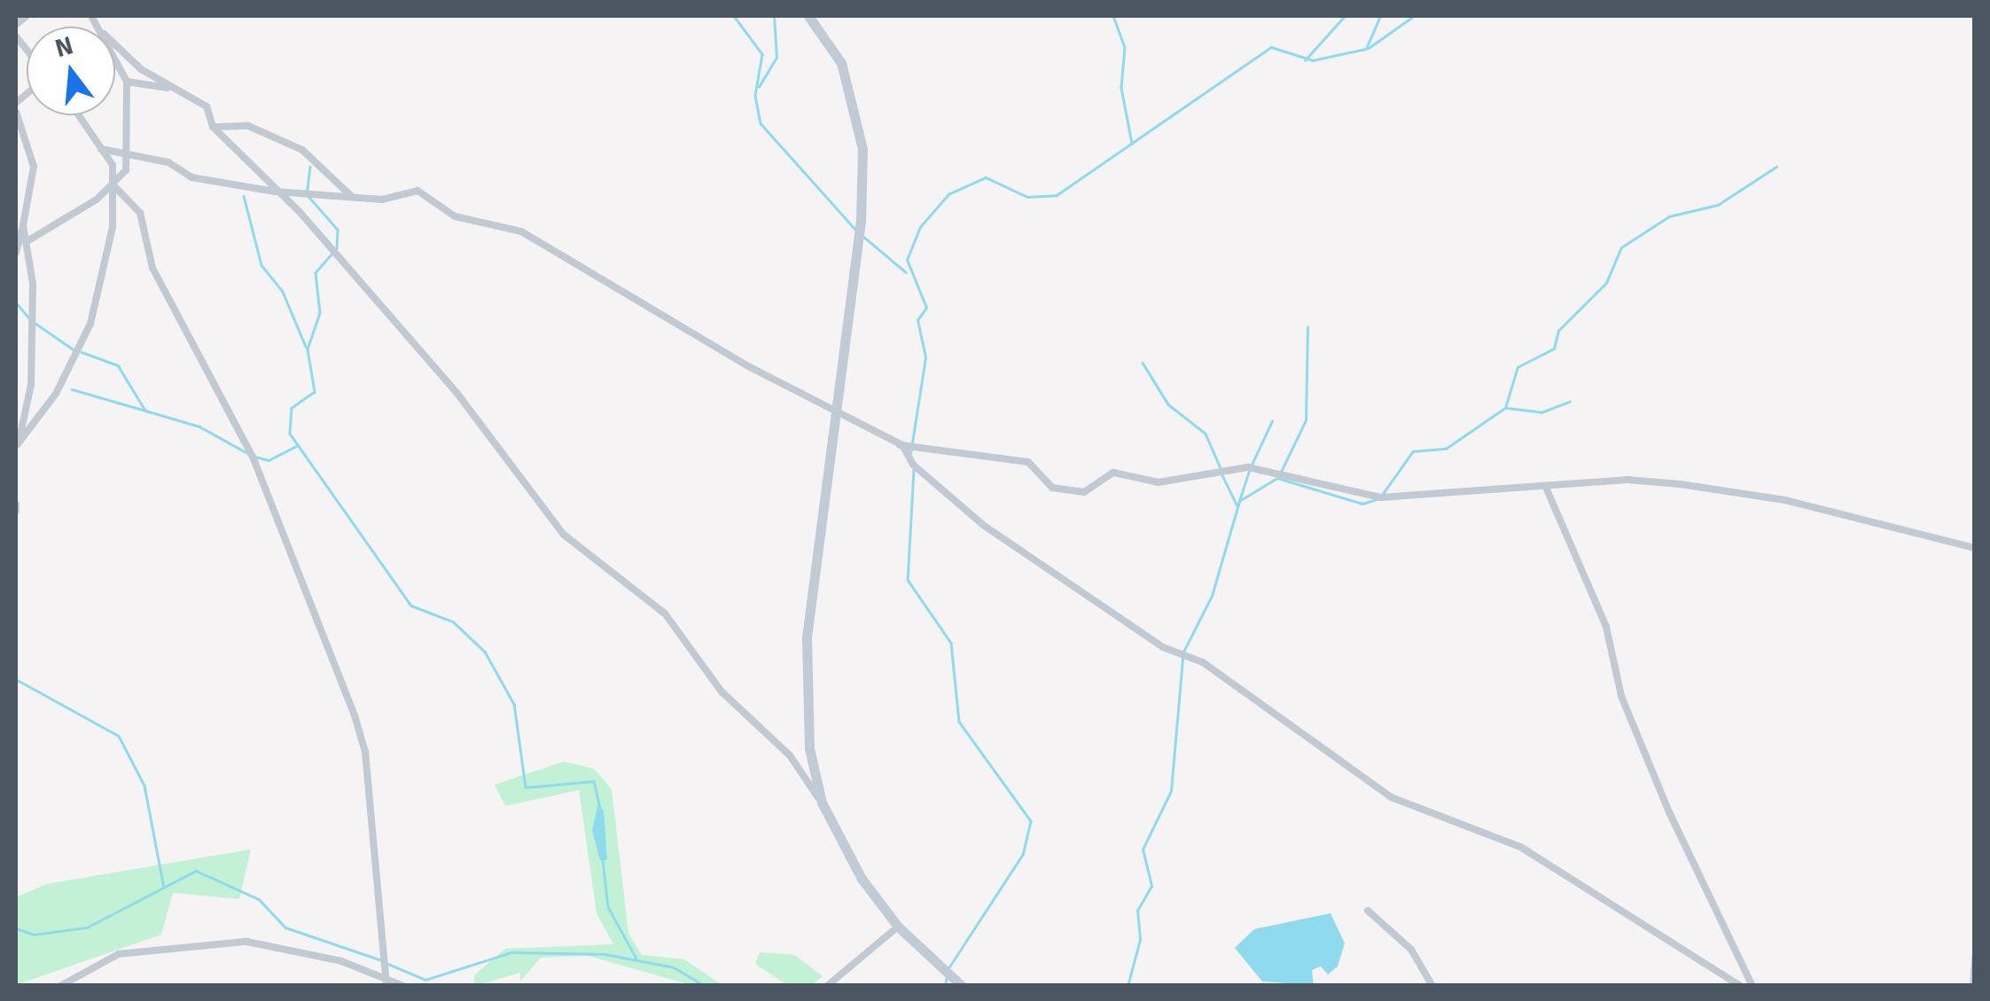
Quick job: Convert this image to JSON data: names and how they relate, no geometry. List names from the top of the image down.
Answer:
{
  "north": "top"
}
